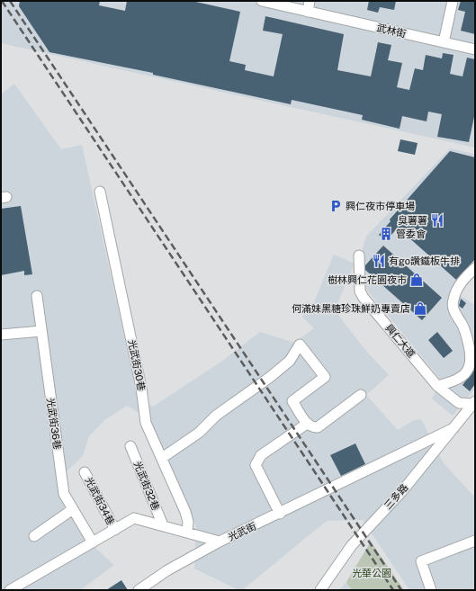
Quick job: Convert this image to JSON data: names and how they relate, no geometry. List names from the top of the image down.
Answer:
{
  "streets": {
    "street": [
      "武林街",
      "興仁大道",
      "光武街30巷",
      "光武街36巷",
      "光武街32巷",
      "三多路",
      "光武街34巷",
      "光武街"
    ]
  },
  "crossings": [
    ["興仁大道", "三多路"],
    ["光武街30巷", "光武街"],
    ["光武街36巷", "光武街"],
    ["光武街32巷", "光武街"],
    ["三多路", "光武街"],
    ["光武街34巷", "光武街"]
  ],
  "parks": ["光華公園"],
  "places": {
    "parking": ["興仁夜市停車場"],
    "restaurant": ["臭薯薯", "有go讚鐵板牛排"],
    "building": ["管委會"],
    "shop": ["樹林興仁花園夜市", "何滿妹黑糖珍珠鮮奶專賣店"]
  }
}
